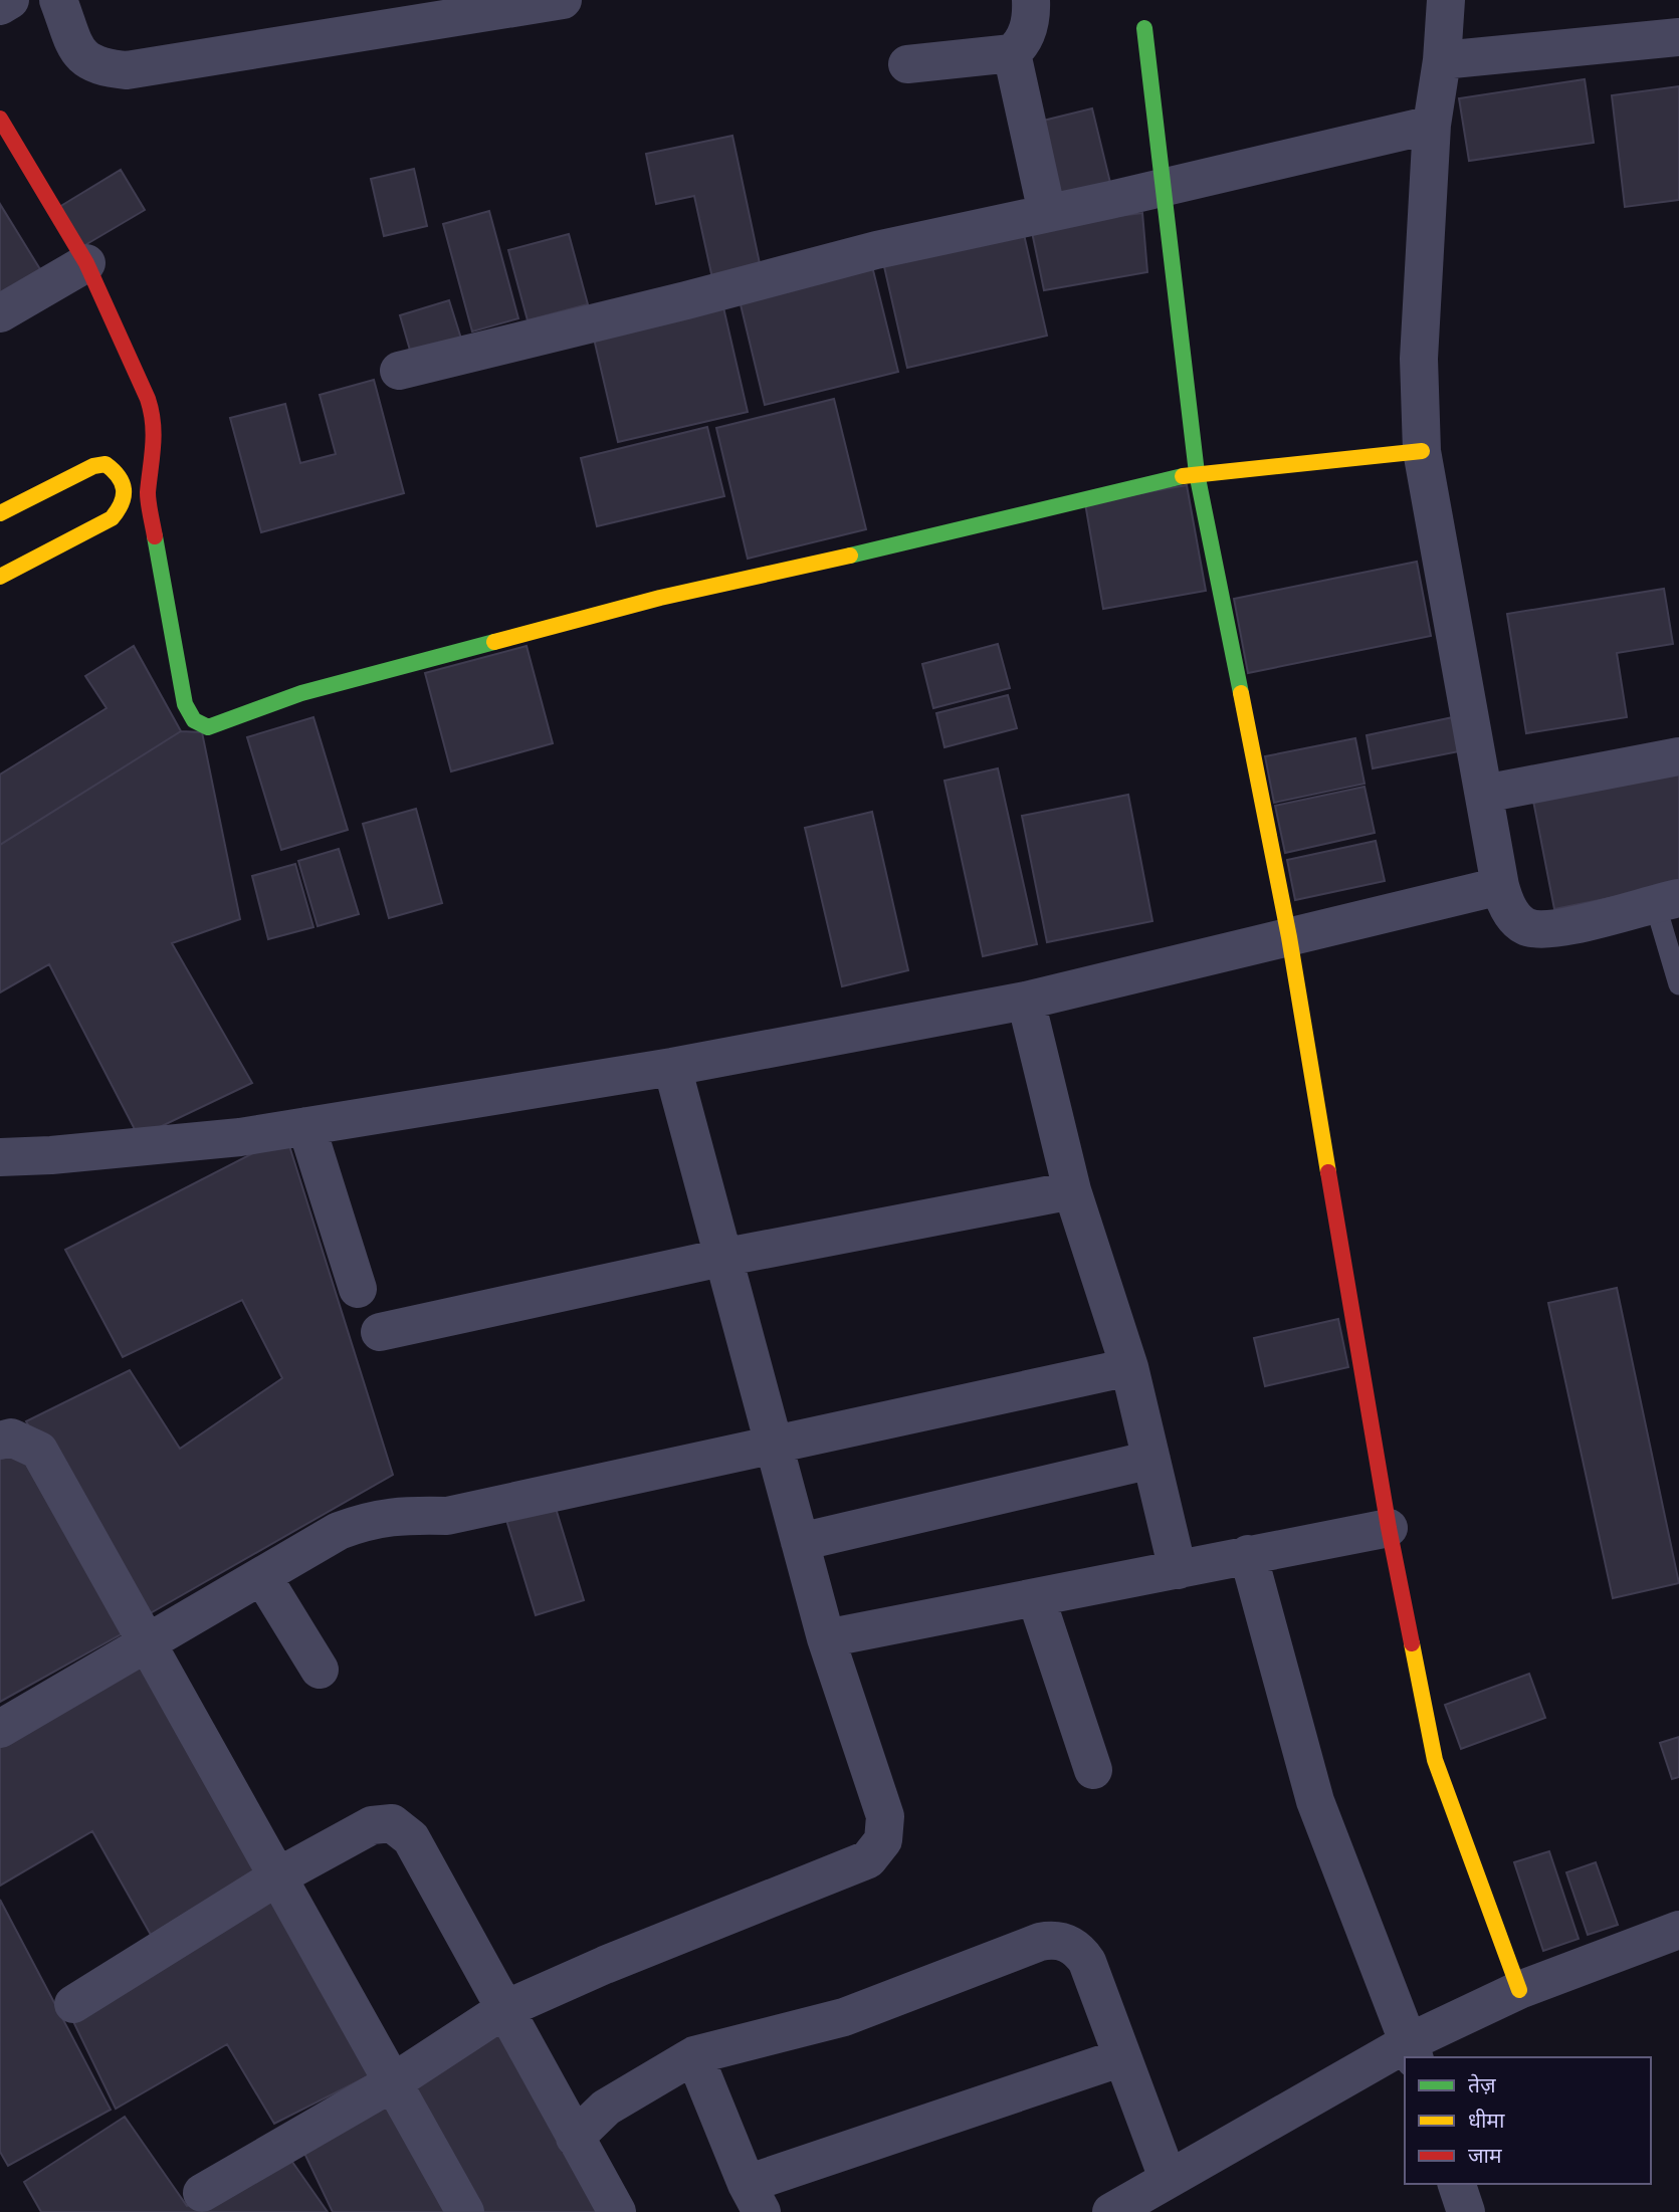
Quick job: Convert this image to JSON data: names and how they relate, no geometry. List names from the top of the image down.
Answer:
{
  "legend": ["तेज़", "धीमा", "जाम"]
}
